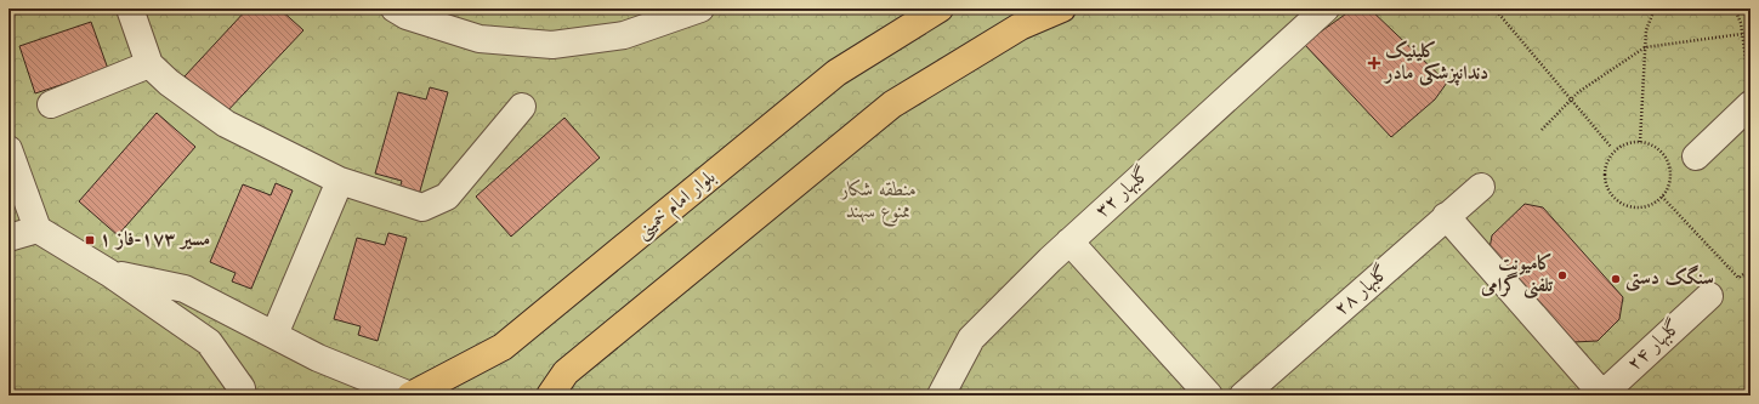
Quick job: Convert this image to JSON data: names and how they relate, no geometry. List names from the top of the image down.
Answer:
{
  "streets": {
    "main road": ["بلوار امام خمینی"],
    "street": ["گلبهار ۳۲", "گلبهار ۲۸", "گلبهار ۲۴"]
  },
  "parks": ["منطقه شکار ممنوع سهند"],
  "places": {
    "health": ["کلینیک دندانپزشکی مادر"],
    "transit": ["مسیر ۱۷۳-فاز ۱"],
    "other": ["کامیونت تلفنی گرامی", "سنگک دستی"]
  }
}
